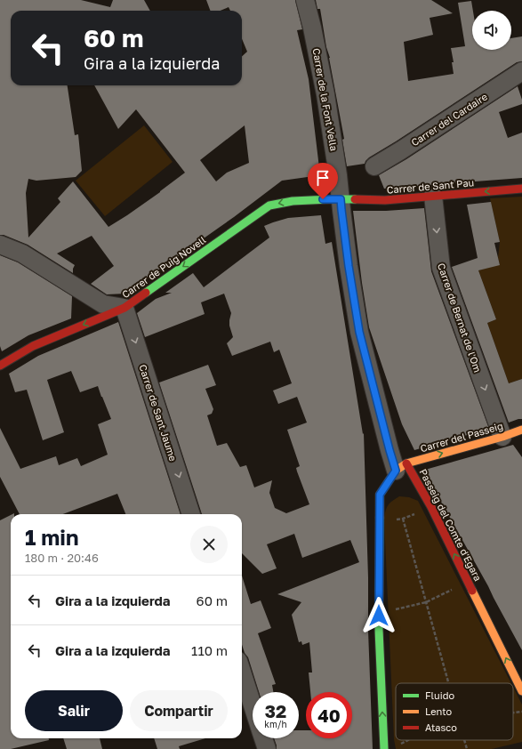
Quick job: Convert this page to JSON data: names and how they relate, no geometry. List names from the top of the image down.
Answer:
{
  "streets": {
    "street": [
      "Carrer de la Font Vella",
      "Carrer del Cardaire",
      "Carrer de Sant Pau",
      "Carrer de Puig Novell",
      "Carrer de Bernat de l'Om",
      "Carrer de Sant Jaume",
      "Carrer del Passeig",
      "Passeig del Comte d'Egara"
    ]
  },
  "crossings": [
    ["Carrer de la Font Vella", "Carrer de Sant Pau"],
    ["Carrer de la Font Vella", "Carrer de Puig Novell"],
    ["Carrer de la Font Vella", "Carrer del Passeig"],
    ["Carrer de la Font Vella", "Passeig del Comte d'Egara"],
    ["Carrer de Sant Pau", "Carrer de Puig Novell"],
    ["Carrer de Sant Pau", "Carrer de Bernat de l'Om"],
    ["Carrer de Puig Novell", "Carrer de Sant Jaume"],
    ["Carrer de Bernat de l'Om", "Carrer del Passeig"],
    ["Carrer del Passeig", "Passeig del Comte d'Egara"]
  ],
  "one_way": [
    "Carrer de Sant Pau",
    "Carrer de Puig Novell",
    "Carrer de Bernat de l'Om",
    "Carrer de Sant Jaume",
    "Carrer del Passeig",
    "Passeig del Comte d'Egara"
  ],
  "legend": ["Fluido", "Lento", "Atasco"],
  "page": {
    "turn": ["60 m", "Gira a la izquierda"],
    "heading": ["1 min", "180 m · 20:46"],
    "list": [
      {
        "name": "Gira a la izquierda",
        "value": "60 m"
      },
      {
        "name": "Gira a la izquierda",
        "value": "110 m"
      }
    ],
    "buttons": ["Salir", "Compartir"],
    "speed": "32 km/h",
    "limit": "40"
  }
}
